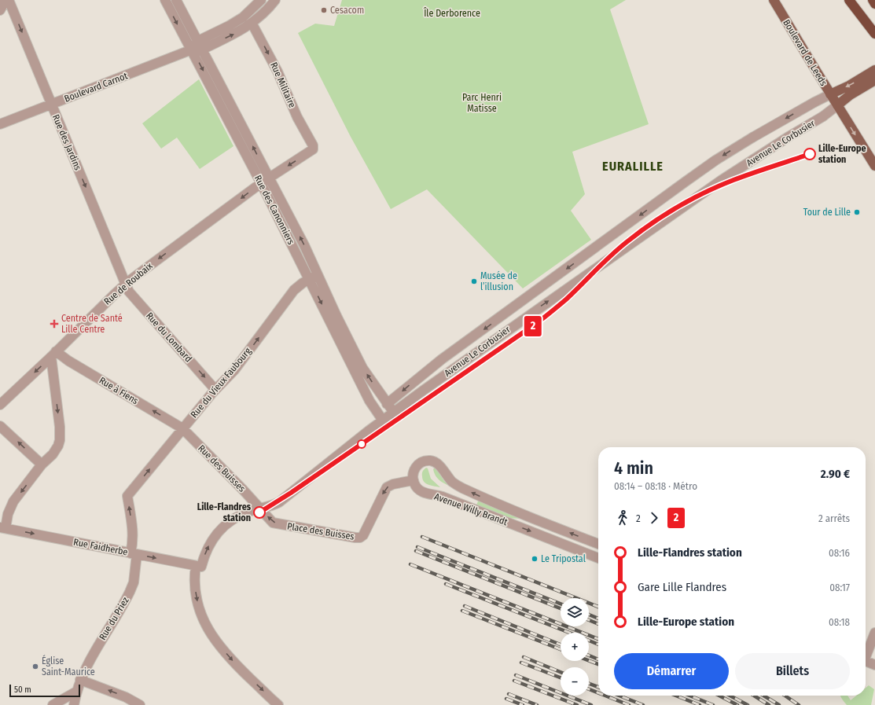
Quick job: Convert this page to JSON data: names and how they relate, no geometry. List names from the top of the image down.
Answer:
{
  "streets": {
    "main road": ["Boulevard de Leeds"],
    "street": [
      "Rue Militaire",
      "Boulevard Carnot",
      "Rue des Jardins",
      "Avenue Le Corbusier",
      "Rue des Canonniers",
      "Rue de Roubaix",
      "Rue du Lombard",
      "Rue du Vieux Faubourg",
      "Rue à Fiens",
      "Rue des Buisses",
      "Avenue Willy Brandt",
      "Place des Buisses",
      "Rue Faidherbe",
      "Rue du Priez"
    ]
  },
  "crossings": [
    ["Boulevard de Leeds", "Avenue Le Corbusier"],
    ["Rue Militaire", "Boulevard Carnot"],
    ["Rue Militaire", "Rue de Roubaix"],
    ["Boulevard Carnot", "Rue des Jardins"],
    ["Boulevard Carnot", "Rue des Canonniers"],
    ["Rue des Jardins", "Rue de Roubaix"],
    ["Rue des Jardins", "Rue du Lombard"],
    ["Avenue Le Corbusier", "Rue des Canonniers"],
    ["Avenue Le Corbusier", "Rue des Buisses"],
    ["Avenue Le Corbusier", "Place des Buisses"],
    ["Avenue Le Corbusier", "Rue Faidherbe"],
    ["Rue des Canonniers", "Rue de Roubaix"],
    ["Rue des Canonniers", "Rue du Vieux Faubourg"],
    ["Rue de Roubaix", "Rue du Lombard"],
    ["Rue de Roubaix", "Rue à Fiens"],
    ["Rue du Lombard", "Rue du Vieux Faubourg"],
    ["Rue du Vieux Faubourg", "Rue à Fiens"],
    ["Rue du Vieux Faubourg", "Rue des Buisses"],
    ["Rue du Vieux Faubourg", "Rue du Priez"],
    ["Rue à Fiens", "Rue des Buisses"],
    ["Rue des Buisses", "Place des Buisses"],
    ["Avenue Willy Brandt", "Place des Buisses"],
    ["Rue Faidherbe", "Rue du Priez"]
  ],
  "one_way": [
    "Boulevard de Leeds",
    "Rue Militaire",
    "Rue des Jardins",
    "Rue de Roubaix",
    "Rue du Lombard",
    "Rue du Vieux Faubourg",
    "Rue à Fiens",
    "Place des Buisses",
    "Rue Faidherbe"
  ],
  "districts": ["EURALILLE"],
  "parks": ["Île Derborence", "Parc Henri Matisse"],
  "places": {
    "other": [
      "Cesacom",
      "Lille-Europe station",
      "Tour de Lille",
      "Musée de l’illusion",
      "Lille-Flandres station",
      "Le Tripostal",
      "Église Saint-Maurice"
    ],
    "health": ["Centre de Santé Lille Centre"]
  },
  "lines": ["metro line 2"],
  "scale_bar": "50 m",
  "page": {
    "on_map": "2",
    "heading": ["4 min", "08:14 – 08:18 · Métro", "2.90 €"],
    "legs": ["2", "2", "2 arrêts"],
    "list": [
      {
        "name": "Lille-Flandres station",
        "value": "08:16"
      },
      {
        "name": "Gare Lille Flandres",
        "value": "08:17"
      },
      {
        "name": "Lille-Europe station",
        "value": "08:18"
      }
    ],
    "map_buttons": ["+", "−"],
    "buttons": ["Démarrer", "Billets"],
    "scale": "50 m"
  }
}
